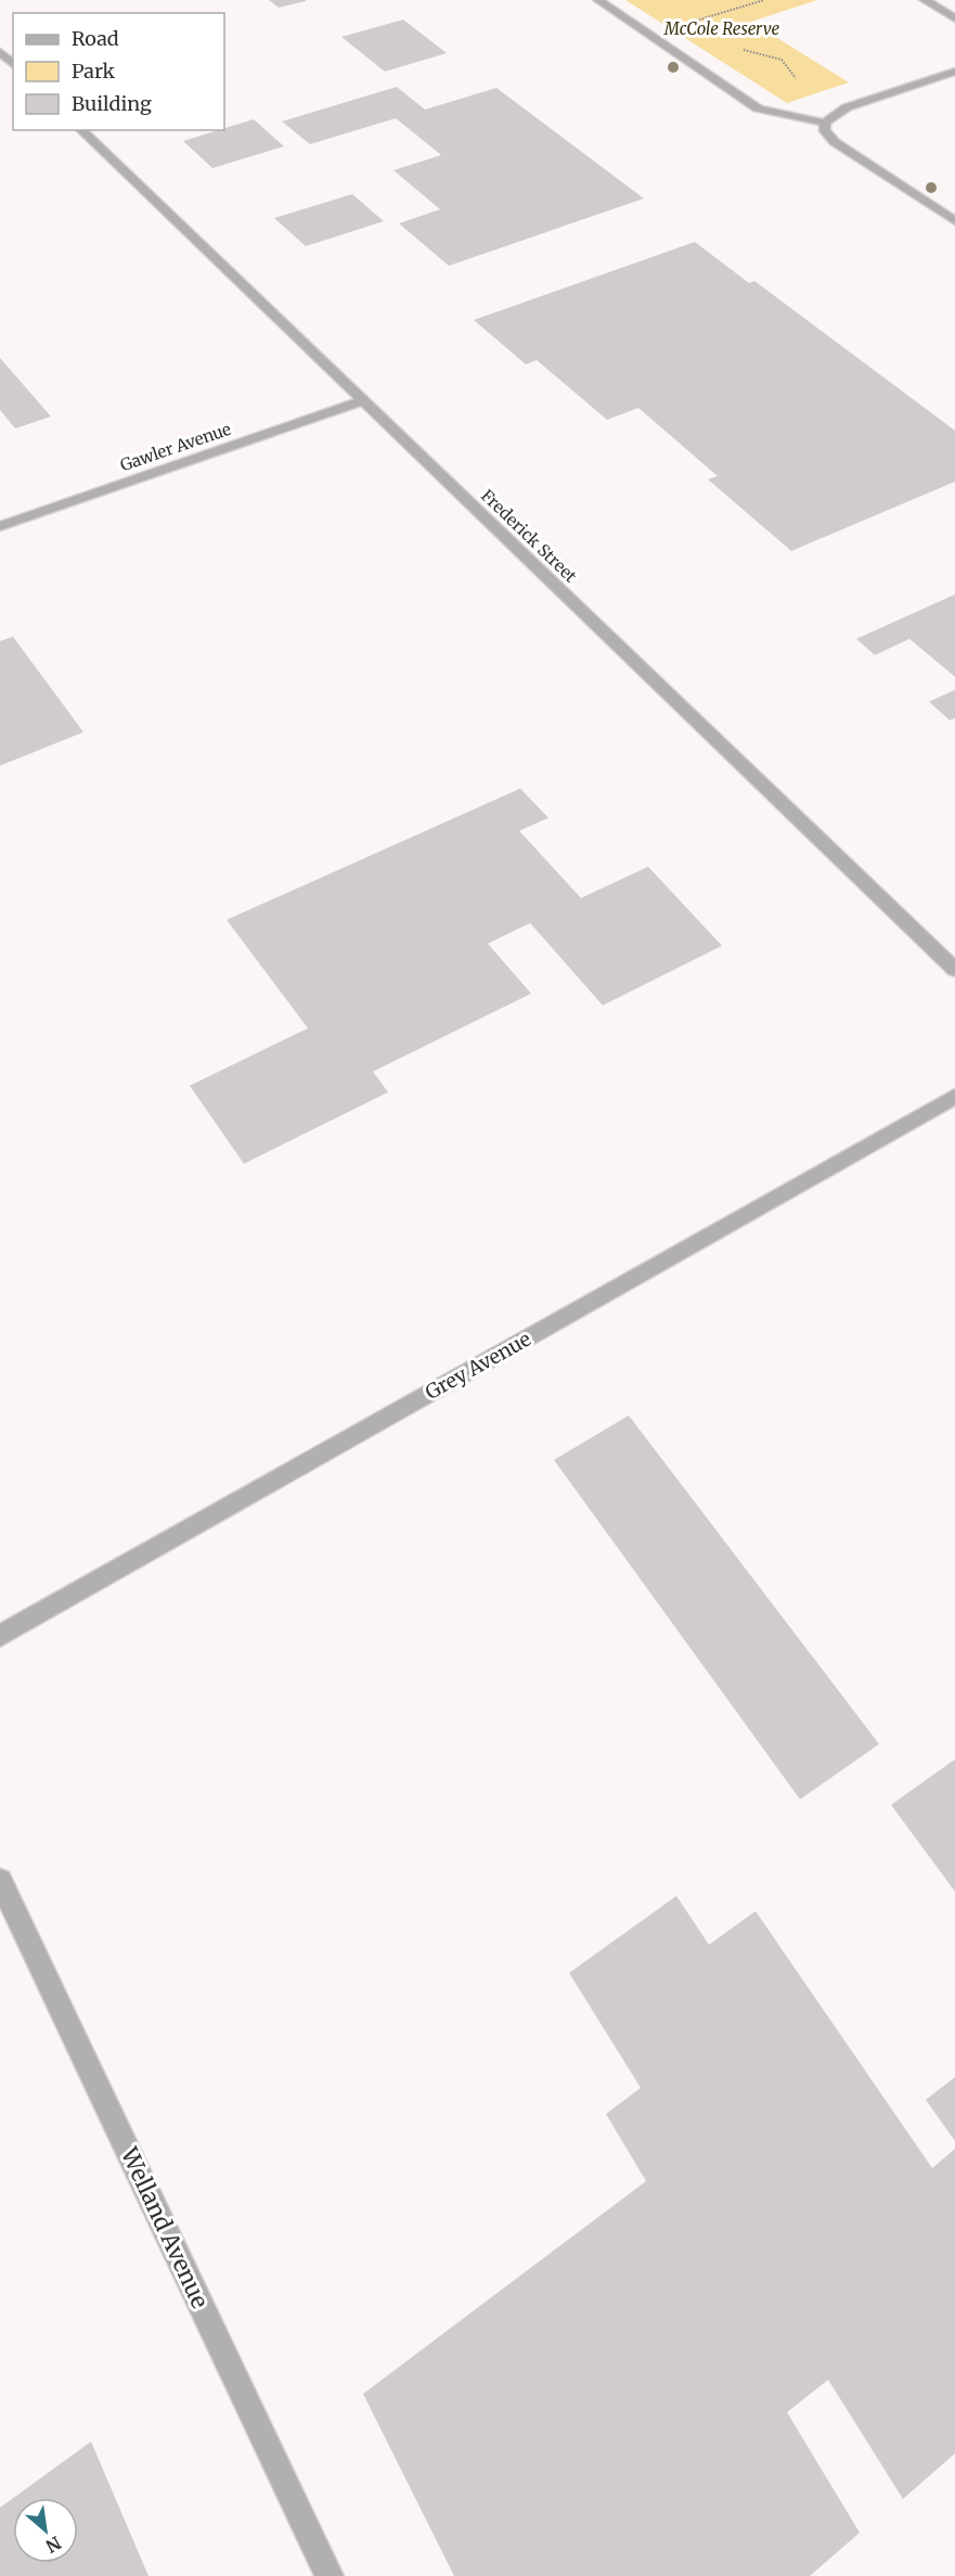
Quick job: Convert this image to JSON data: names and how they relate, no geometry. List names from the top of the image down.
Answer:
{
  "streets": {
    "street": [
      "Gawler Avenue",
      "Frederick Street",
      "Grey Avenue",
      "Welland Avenue"
    ]
  },
  "crossings": [
    ["Gawler Avenue", "Frederick Street"]
  ],
  "parks": ["McCole Reserve"],
  "legend": ["Road", "Park", "Building"],
  "north": "bottom right"
}
